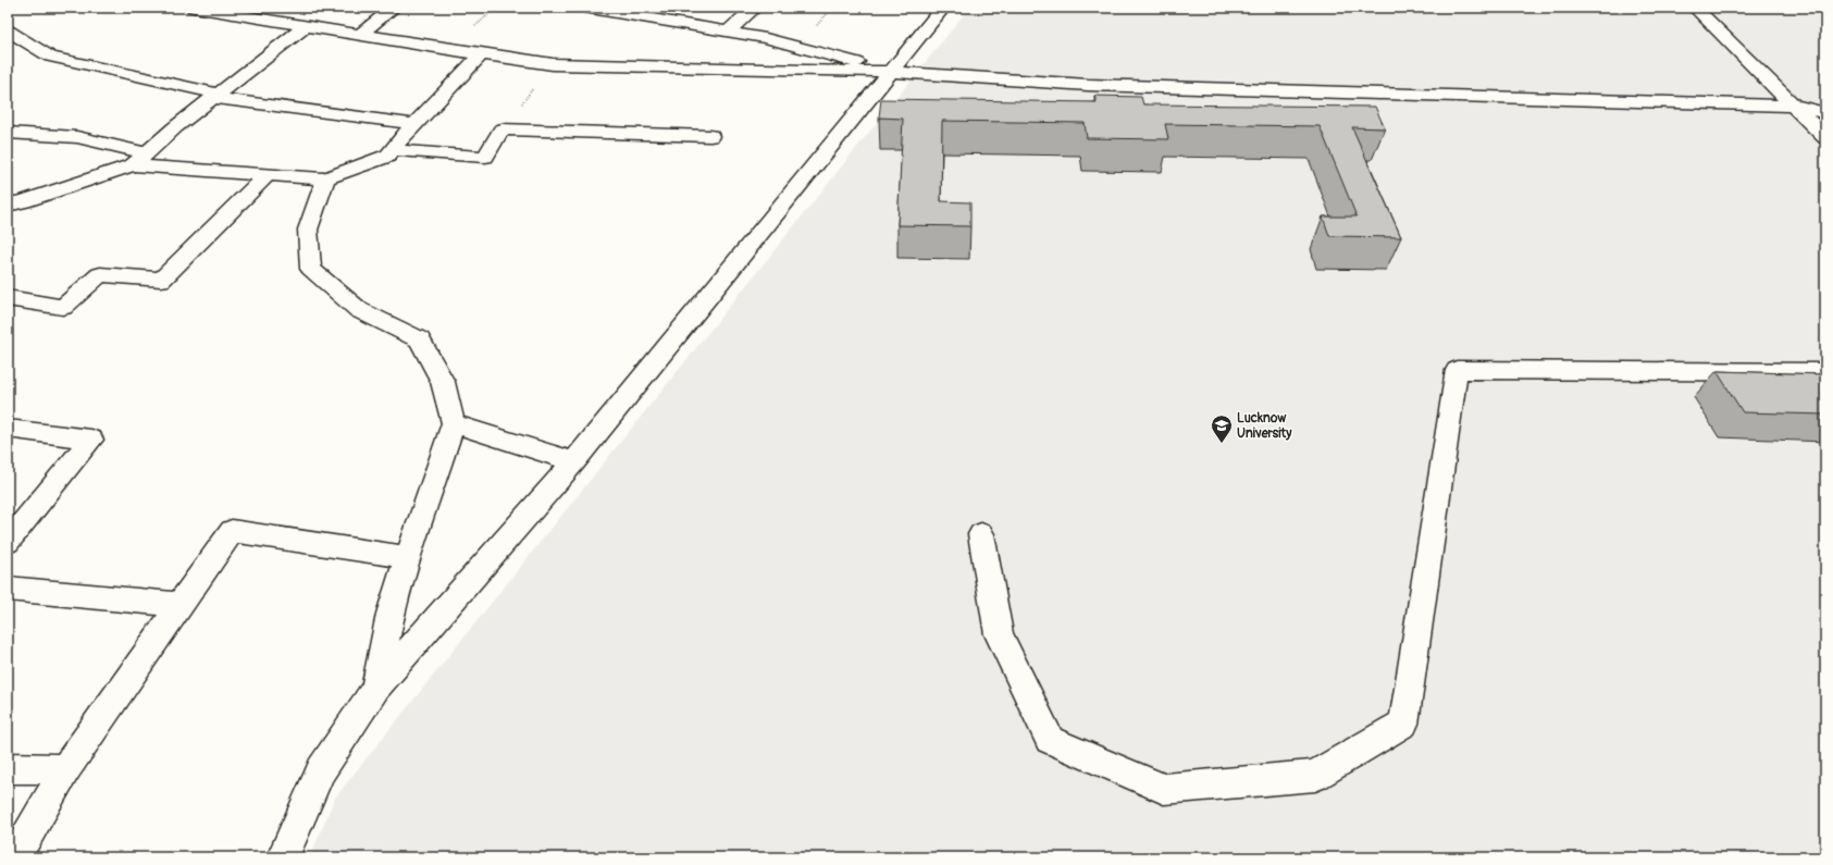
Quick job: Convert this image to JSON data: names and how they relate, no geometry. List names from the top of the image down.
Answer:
{
  "places": {
    "school or university": ["Lucknow University"]
  }
}
